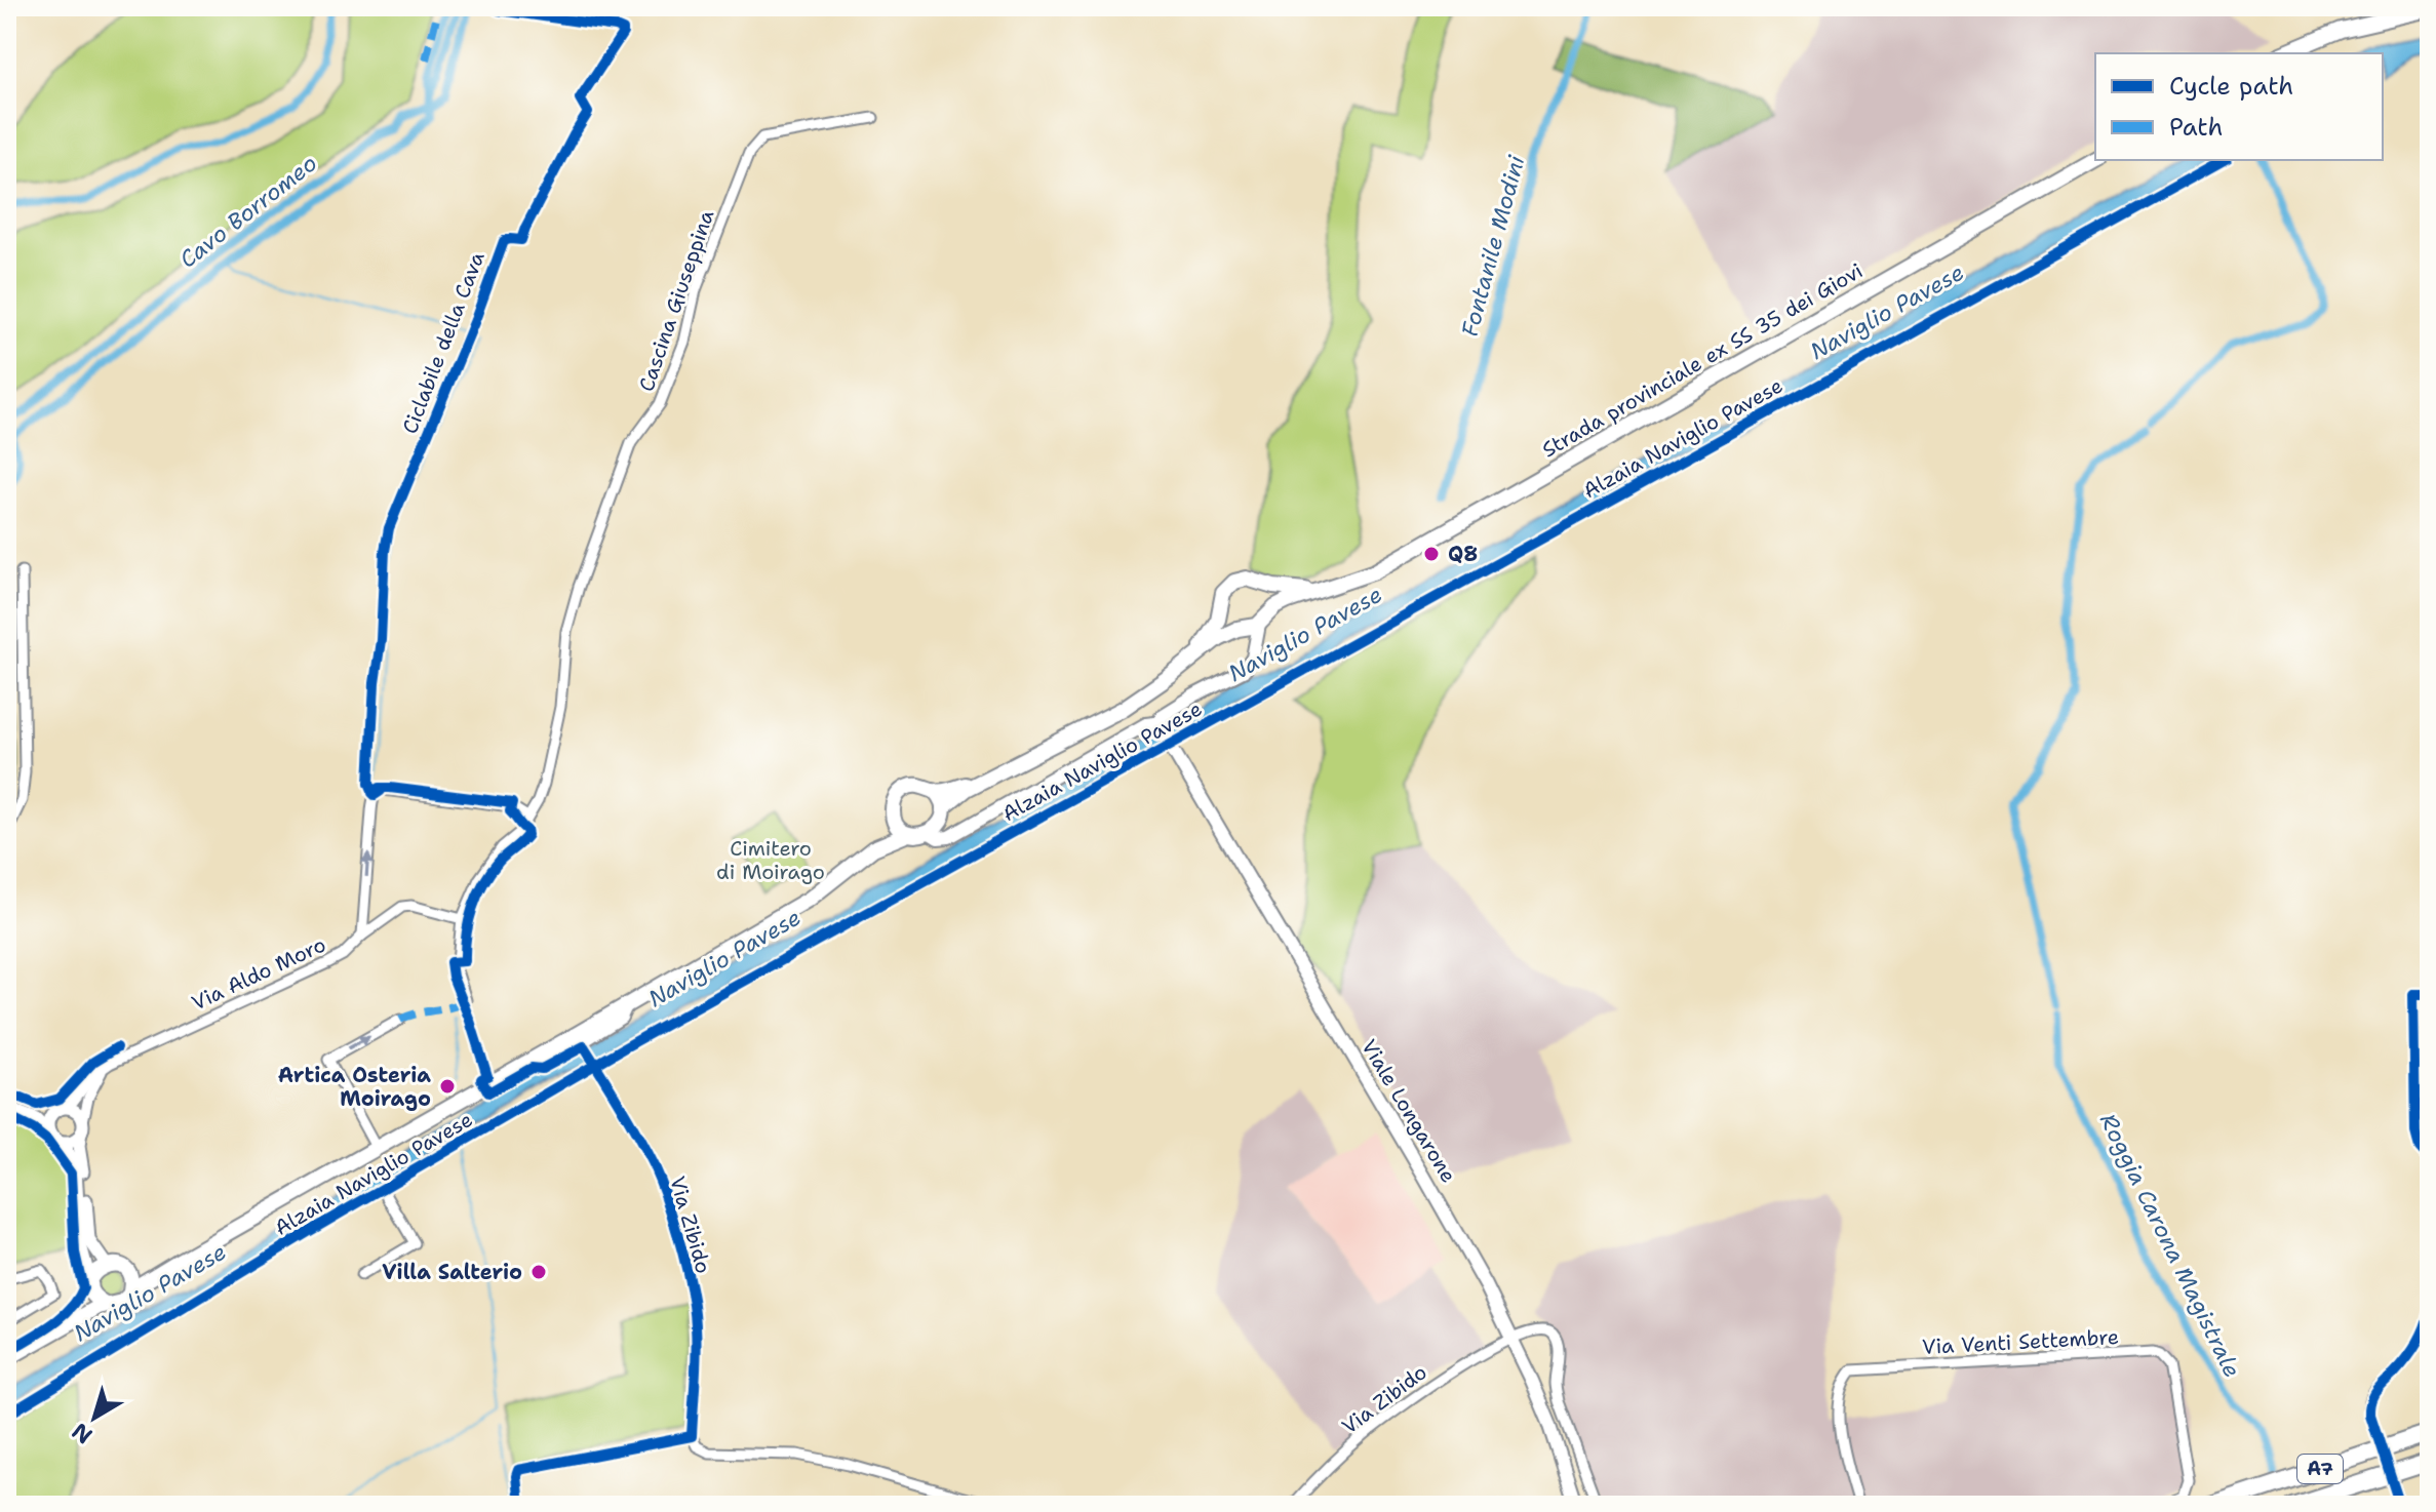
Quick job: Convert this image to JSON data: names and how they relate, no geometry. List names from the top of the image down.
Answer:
{
  "streets": {
    "highway": ["A7"],
    "main road": ["Strada provinciale ex SS 35 dei Giovi", "Viale Longarone"],
    "street": [
      "Cascina Giuseppina",
      "Alzaia Naviglio Pavese",
      "Via Aldo Moro",
      "Via Zibido",
      "Via Venti Settembre"
    ],
    "cycle path": ["Ciclabile della Cava"]
  },
  "crossings": [
    ["Cascina Giuseppina", "Via Aldo Moro"],
    ["Alzaia Naviglio Pavese", "Via Zibido"],
    ["Viale Longarone", "Via Zibido"]
  ],
  "water": [
    "Cavo Borromeo",
    "Fontanile Modini",
    "Naviglio Pavese",
    "Roggia Carona Magistrale"
  ],
  "parks": ["Cimitero di Moirago"],
  "places": ["Q8", "Artica Osteria Moirago", "Villa Salterio"],
  "legend": ["Cycle path", "Path"],
  "north": "bottom left"
}
